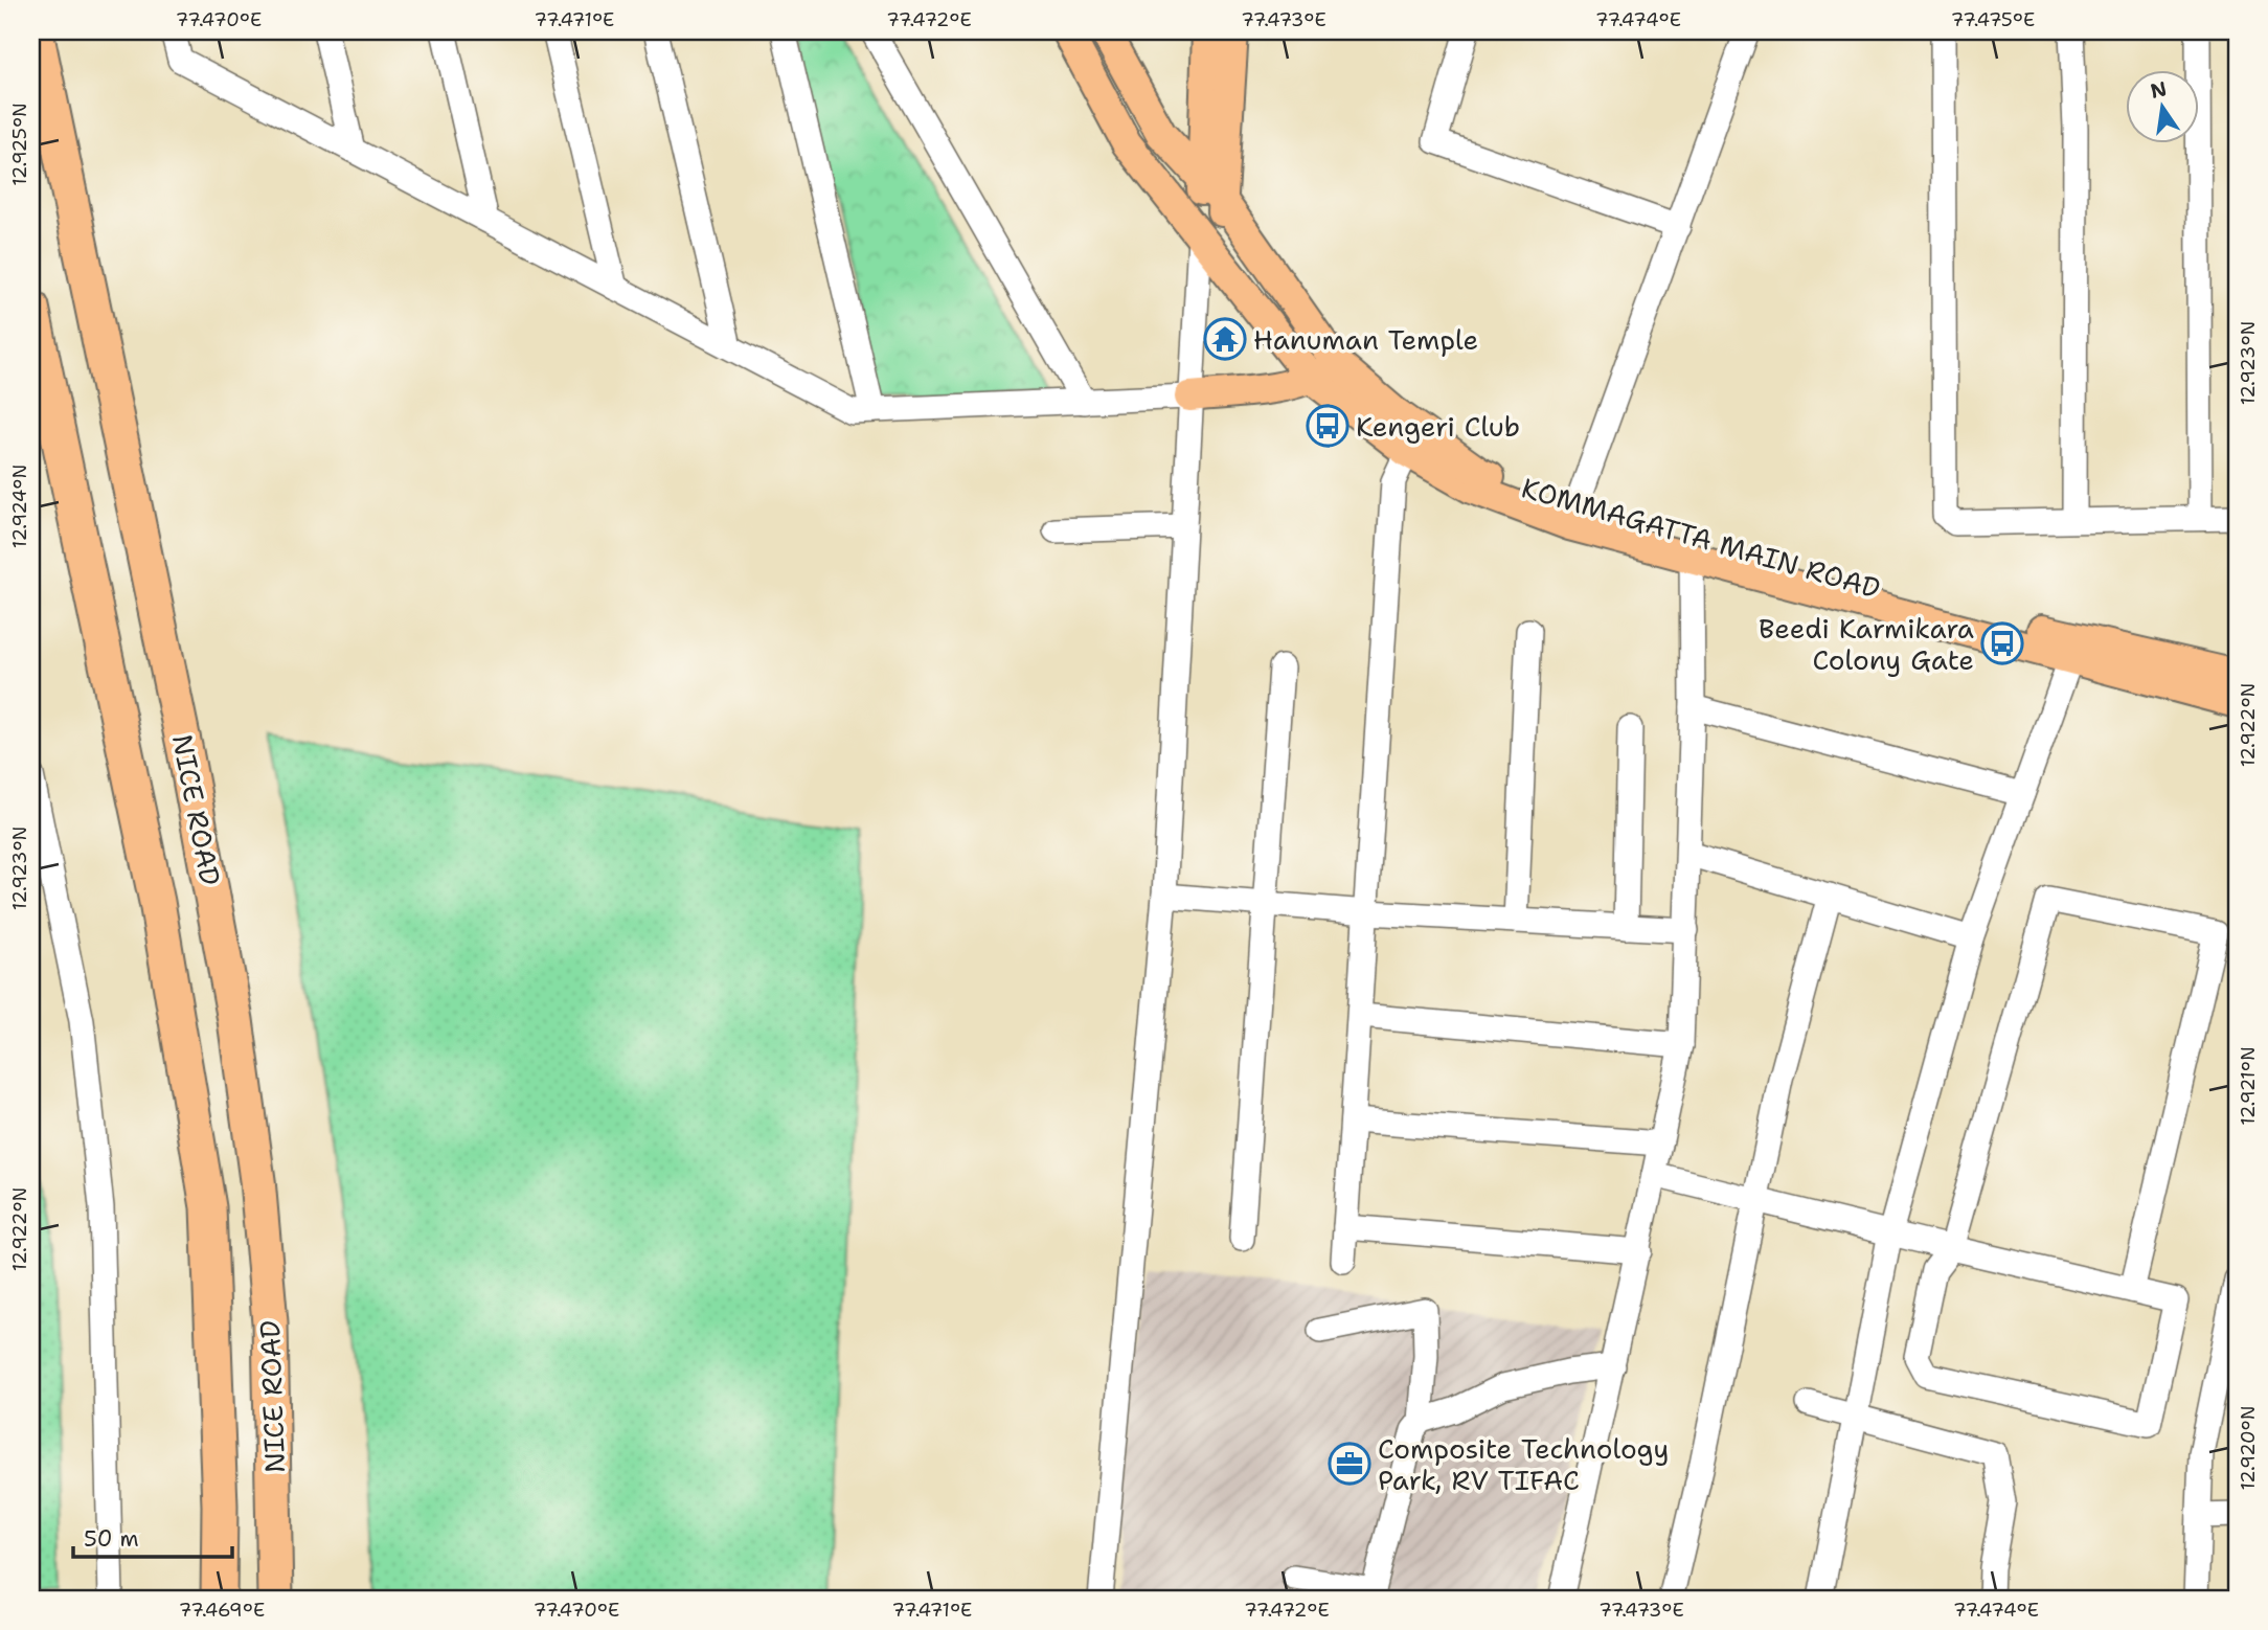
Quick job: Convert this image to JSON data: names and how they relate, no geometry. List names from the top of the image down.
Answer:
{
  "streets": {
    "highway": ["NICE ROAD"],
    "main road": ["KOMMAGATTA MAIN ROAD"]
  },
  "places": {
    "temple": ["Hanuman Temple"],
    "bus stop": ["Kengeri Club", "Beedi Karmikara Colony Gate"],
    "office": ["Composite Technology Park, RV TIFAC"]
  },
  "scale_bar": "50 m",
  "north": "top",
  "coordinates": [
    "77.470°E",
    "77.471°E",
    "77.472°E",
    "77.473°E",
    "77.474°E",
    "77.475°E",
    "12.925°N",
    "12.923°N",
    "12.924°N",
    "12.922°N",
    "12.921°N",
    "12.920°N",
    "77.469°E"
  ]
}
